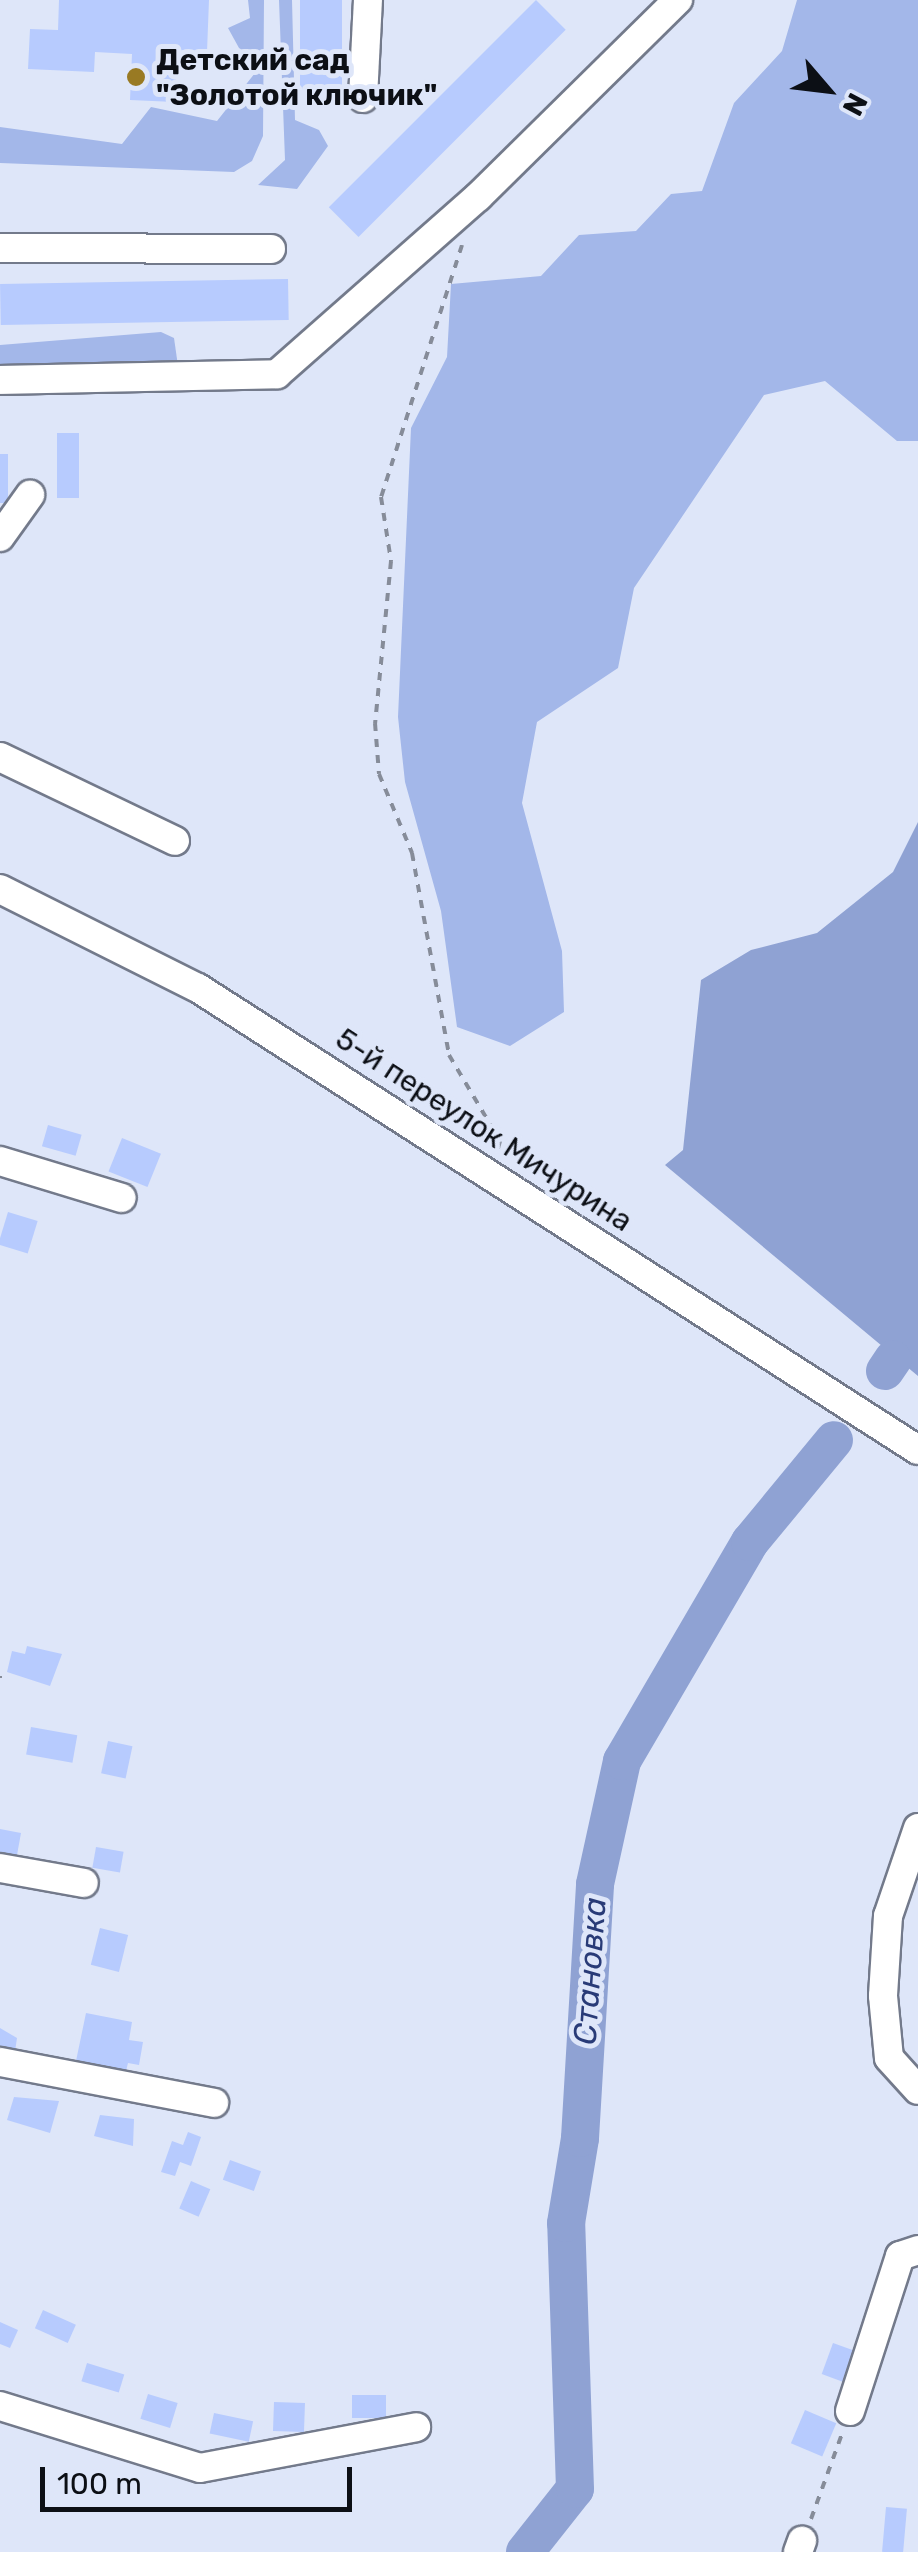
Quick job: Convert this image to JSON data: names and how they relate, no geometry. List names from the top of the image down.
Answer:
{
  "streets": {
    "street": ["5-й переулок Мичурина"]
  },
  "water": ["Становка"],
  "places": ["Детский сад \"Золотой ключик\""],
  "scale_bar": "100 m",
  "north": "bottom right"
}
